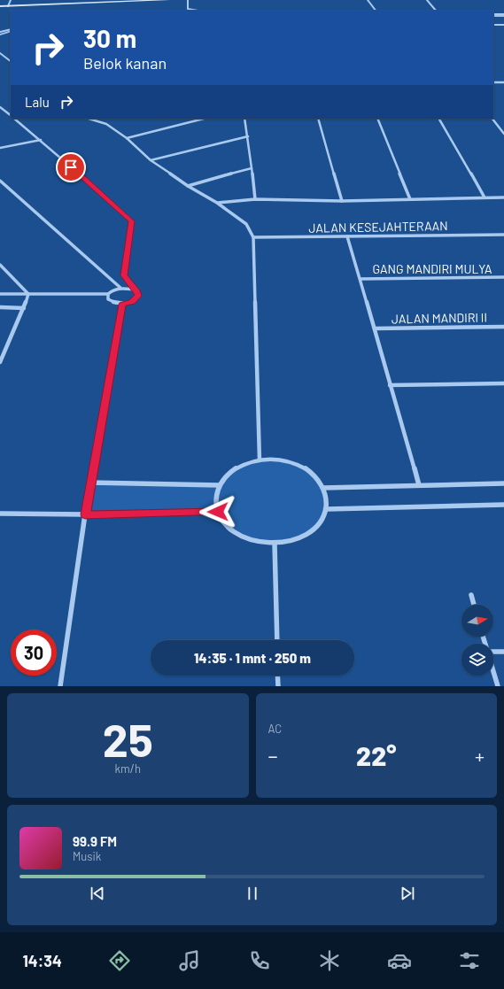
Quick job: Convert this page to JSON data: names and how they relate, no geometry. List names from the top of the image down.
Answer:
{
  "streets": {
    "street": ["JALAN KESEJAHTERAAN", "GANG MANDIRI MULYA", "JALAN MANDIRI II"]
  },
  "north": "right",
  "page": {
    "turn": ["30 m", "Belok kanan"],
    "then": "Lalu",
    "limit": "30",
    "trip": "14:35 · 1 mnt · 250 m",
    "tile": [
      ["25", "km/h"],
      "AC"
    ],
    "heat": ["−", "22°", "+"],
    "song": ["99.9 FM", "Musik"],
    "tabs": "14:34"
  }
}
